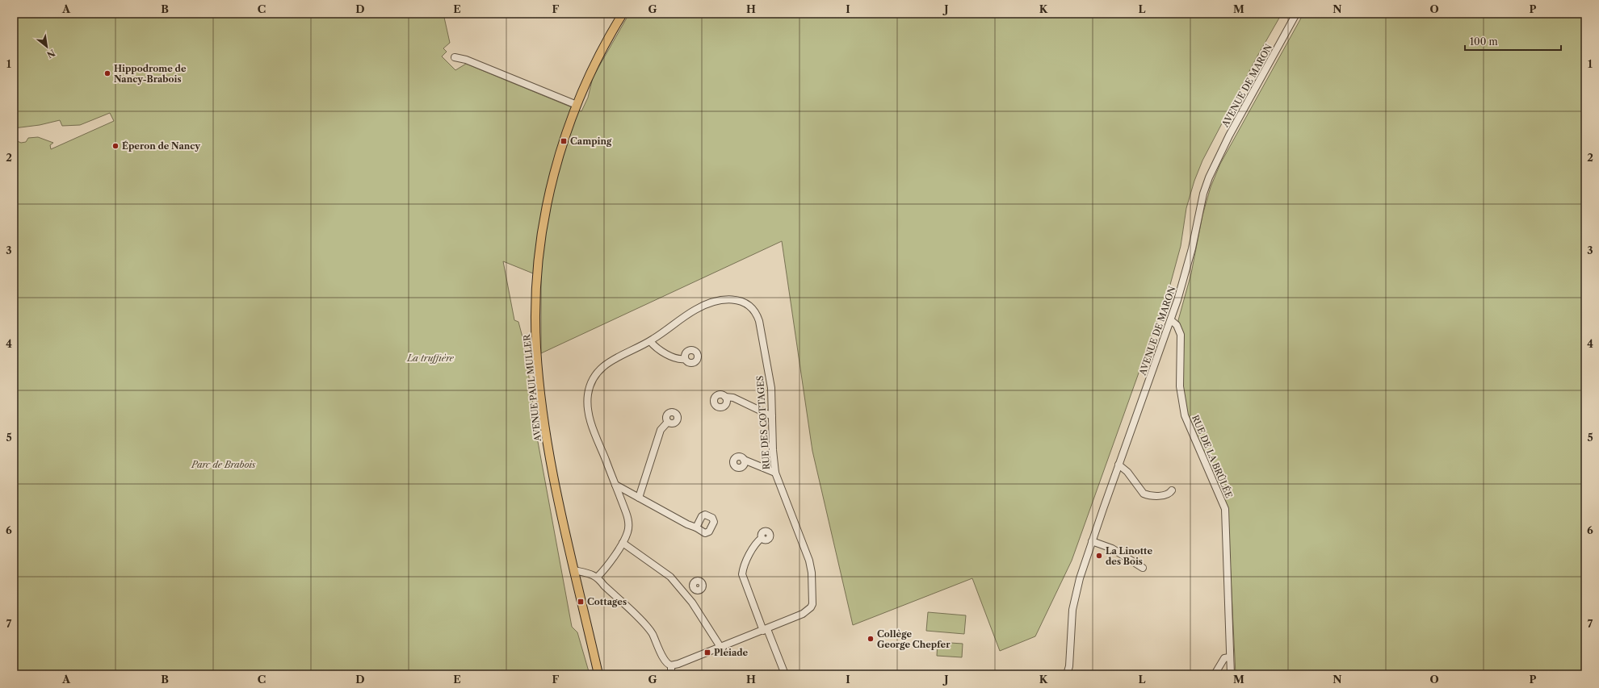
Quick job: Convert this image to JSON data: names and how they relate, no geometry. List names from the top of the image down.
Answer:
{
  "streets": {
    "main road": ["AVENUE PAUL MULLER"],
    "street": ["AVENUE DE MARON", "RUE DES COTTAGES", "RUE DE LA BRÛLÉE"]
  },
  "crossings": [
    ["AVENUE DE MARON", "RUE DE LA BRÛLÉE"]
  ],
  "parks": ["La truffière", "Parc de Brabois"],
  "places": {
    "other": [
      "Hippodrome de Nancy-Brabois",
      "Éperon de Nancy",
      "La Linotte des Bois",
      "Collège George Chepfer"
    ],
    "transit": ["Camping", "Cottages", "Pléiade"]
  },
  "scale_bar": "100 m",
  "north": "bottom right",
  "grid": {
    "columns": [
      "A",
      "B",
      "C",
      "D",
      "E",
      "F",
      "G",
      "H",
      "I",
      "J",
      "K",
      "L",
      "M",
      "N",
      "O",
      "P"
    ],
    "rows": [
      "1",
      "2",
      "3",
      "4",
      "5",
      "6",
      "7"
    ]
  }
}
